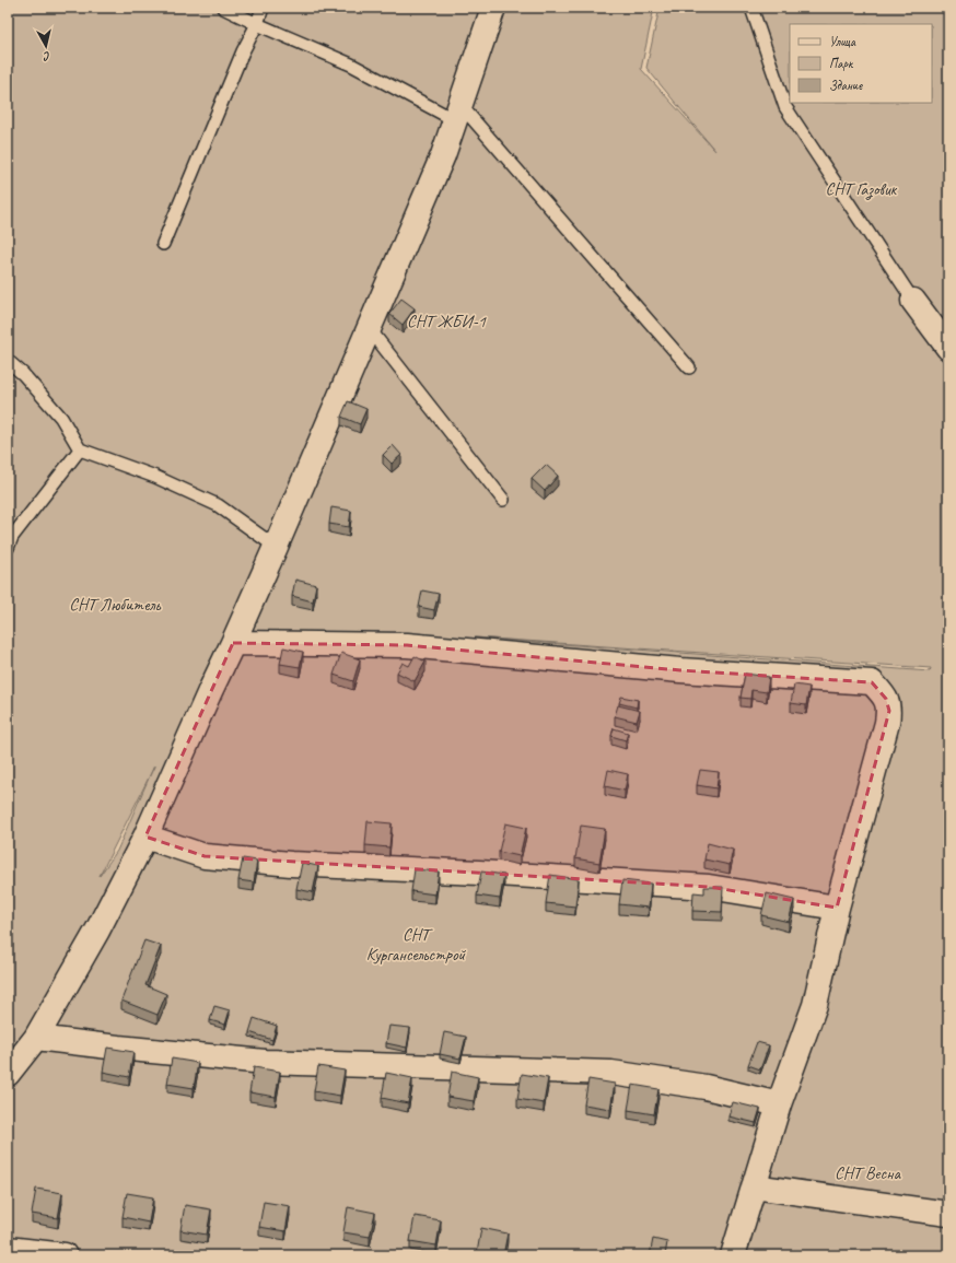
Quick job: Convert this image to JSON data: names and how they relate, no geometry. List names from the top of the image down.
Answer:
{
  "parks": [
    "СНТ Газовик",
    "СНТ ЖБИ-1",
    "СНТ Любитель",
    "СНТ Кургансельстрой",
    "СНТ Весна"
  ],
  "legend": ["Улица", "Парк", "Здание"],
  "north": "bottom"
}
